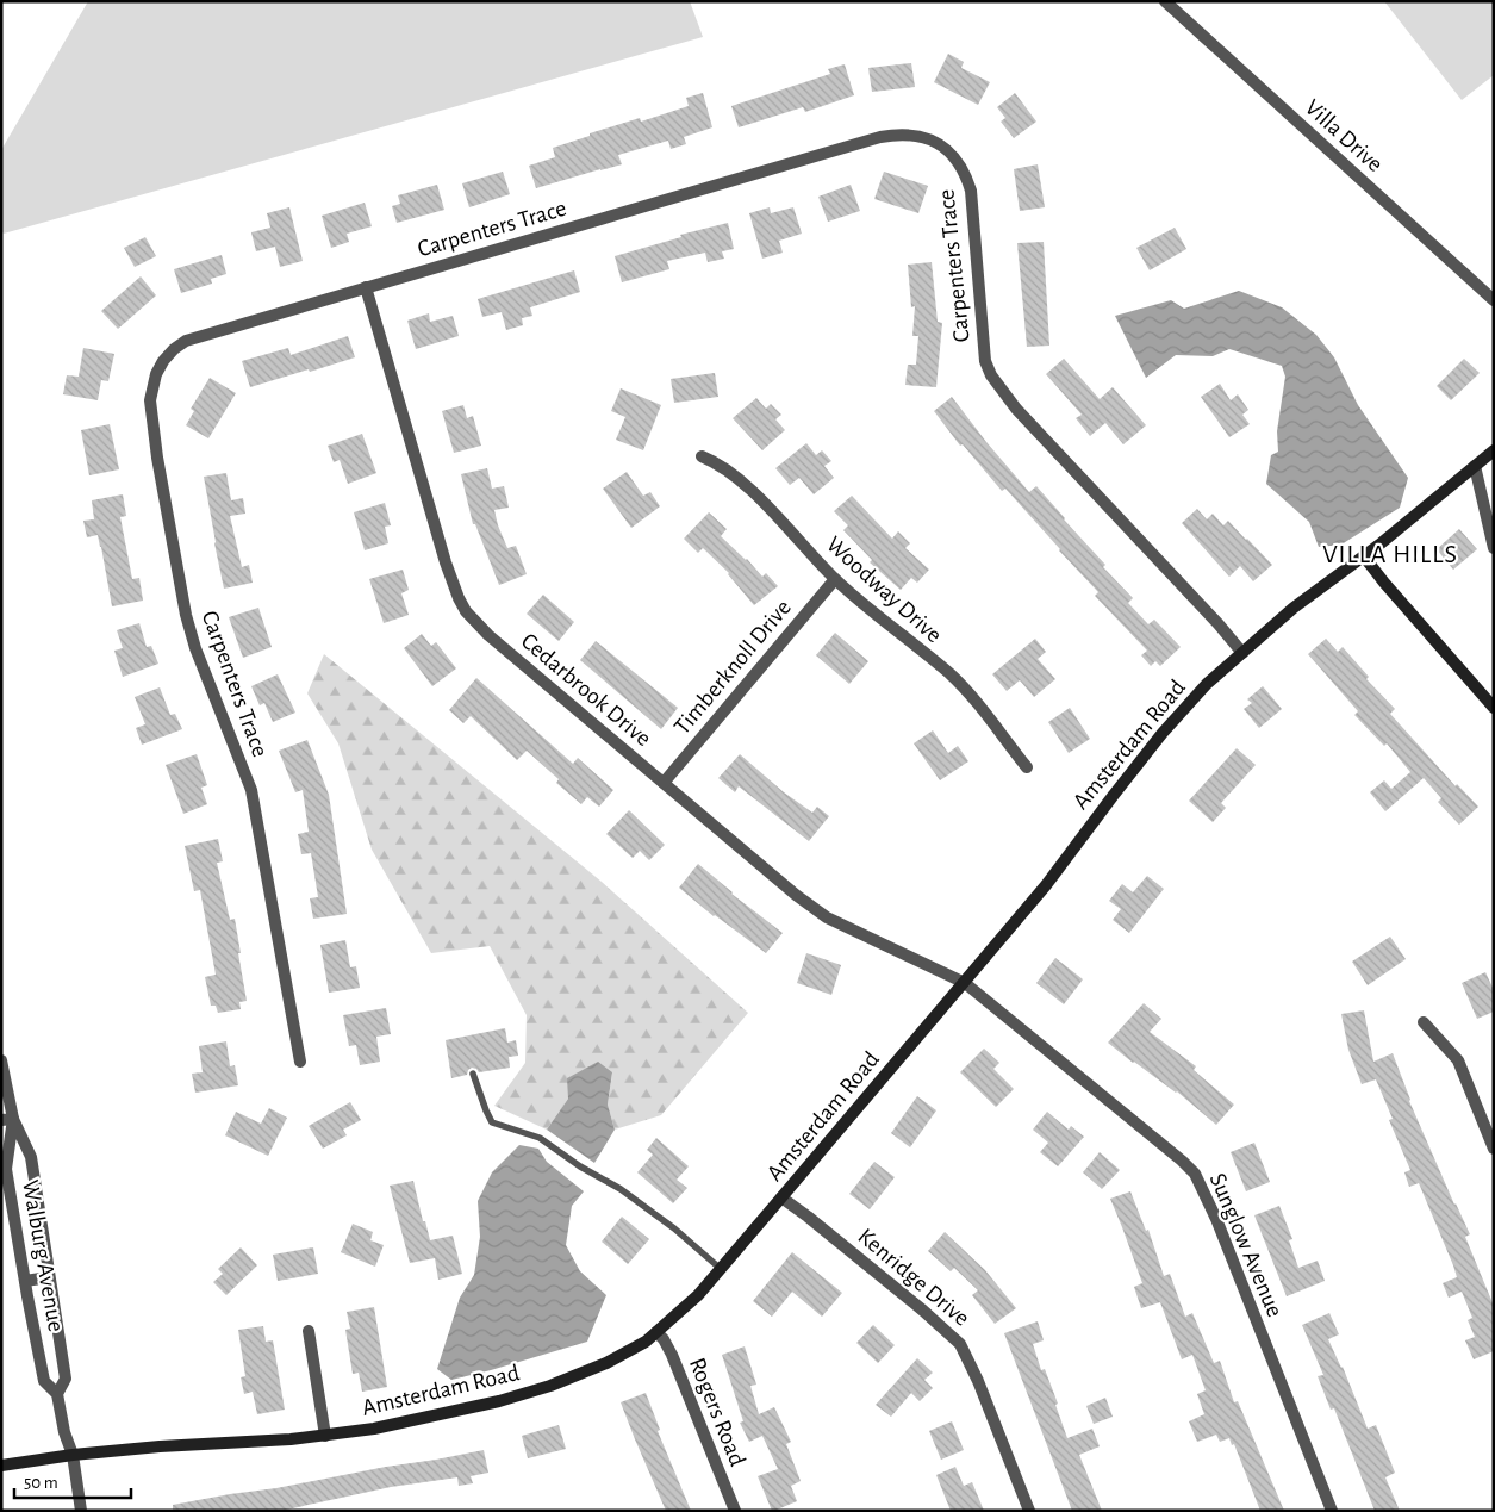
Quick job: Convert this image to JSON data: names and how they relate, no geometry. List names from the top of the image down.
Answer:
{
  "streets": {
    "main road": ["Amsterdam Road"],
    "street": [
      "Villa Drive",
      "Carpenters Trace",
      "Woodway Drive",
      "Timberknoll Drive",
      "Cedarbrook Drive",
      "Sunglow Avenue",
      "Walburg Avenue",
      "Kenridge Drive",
      "Rogers Road"
    ]
  },
  "crossings": [
    ["Carpenters Trace", "Cedarbrook Drive"],
    ["Carpenters Trace", "Amsterdam Road"],
    ["Woodway Drive", "Timberknoll Drive"],
    ["Timberknoll Drive", "Cedarbrook Drive"],
    ["Cedarbrook Drive", "Amsterdam Road"],
    ["Cedarbrook Drive", "Sunglow Avenue"],
    ["Amsterdam Road", "Sunglow Avenue"],
    ["Amsterdam Road", "Walburg Avenue"],
    ["Amsterdam Road", "Kenridge Drive"],
    ["Amsterdam Road", "Rogers Road"]
  ],
  "districts": ["VILLA HILLS"],
  "scale_bar": "50 m"
}
